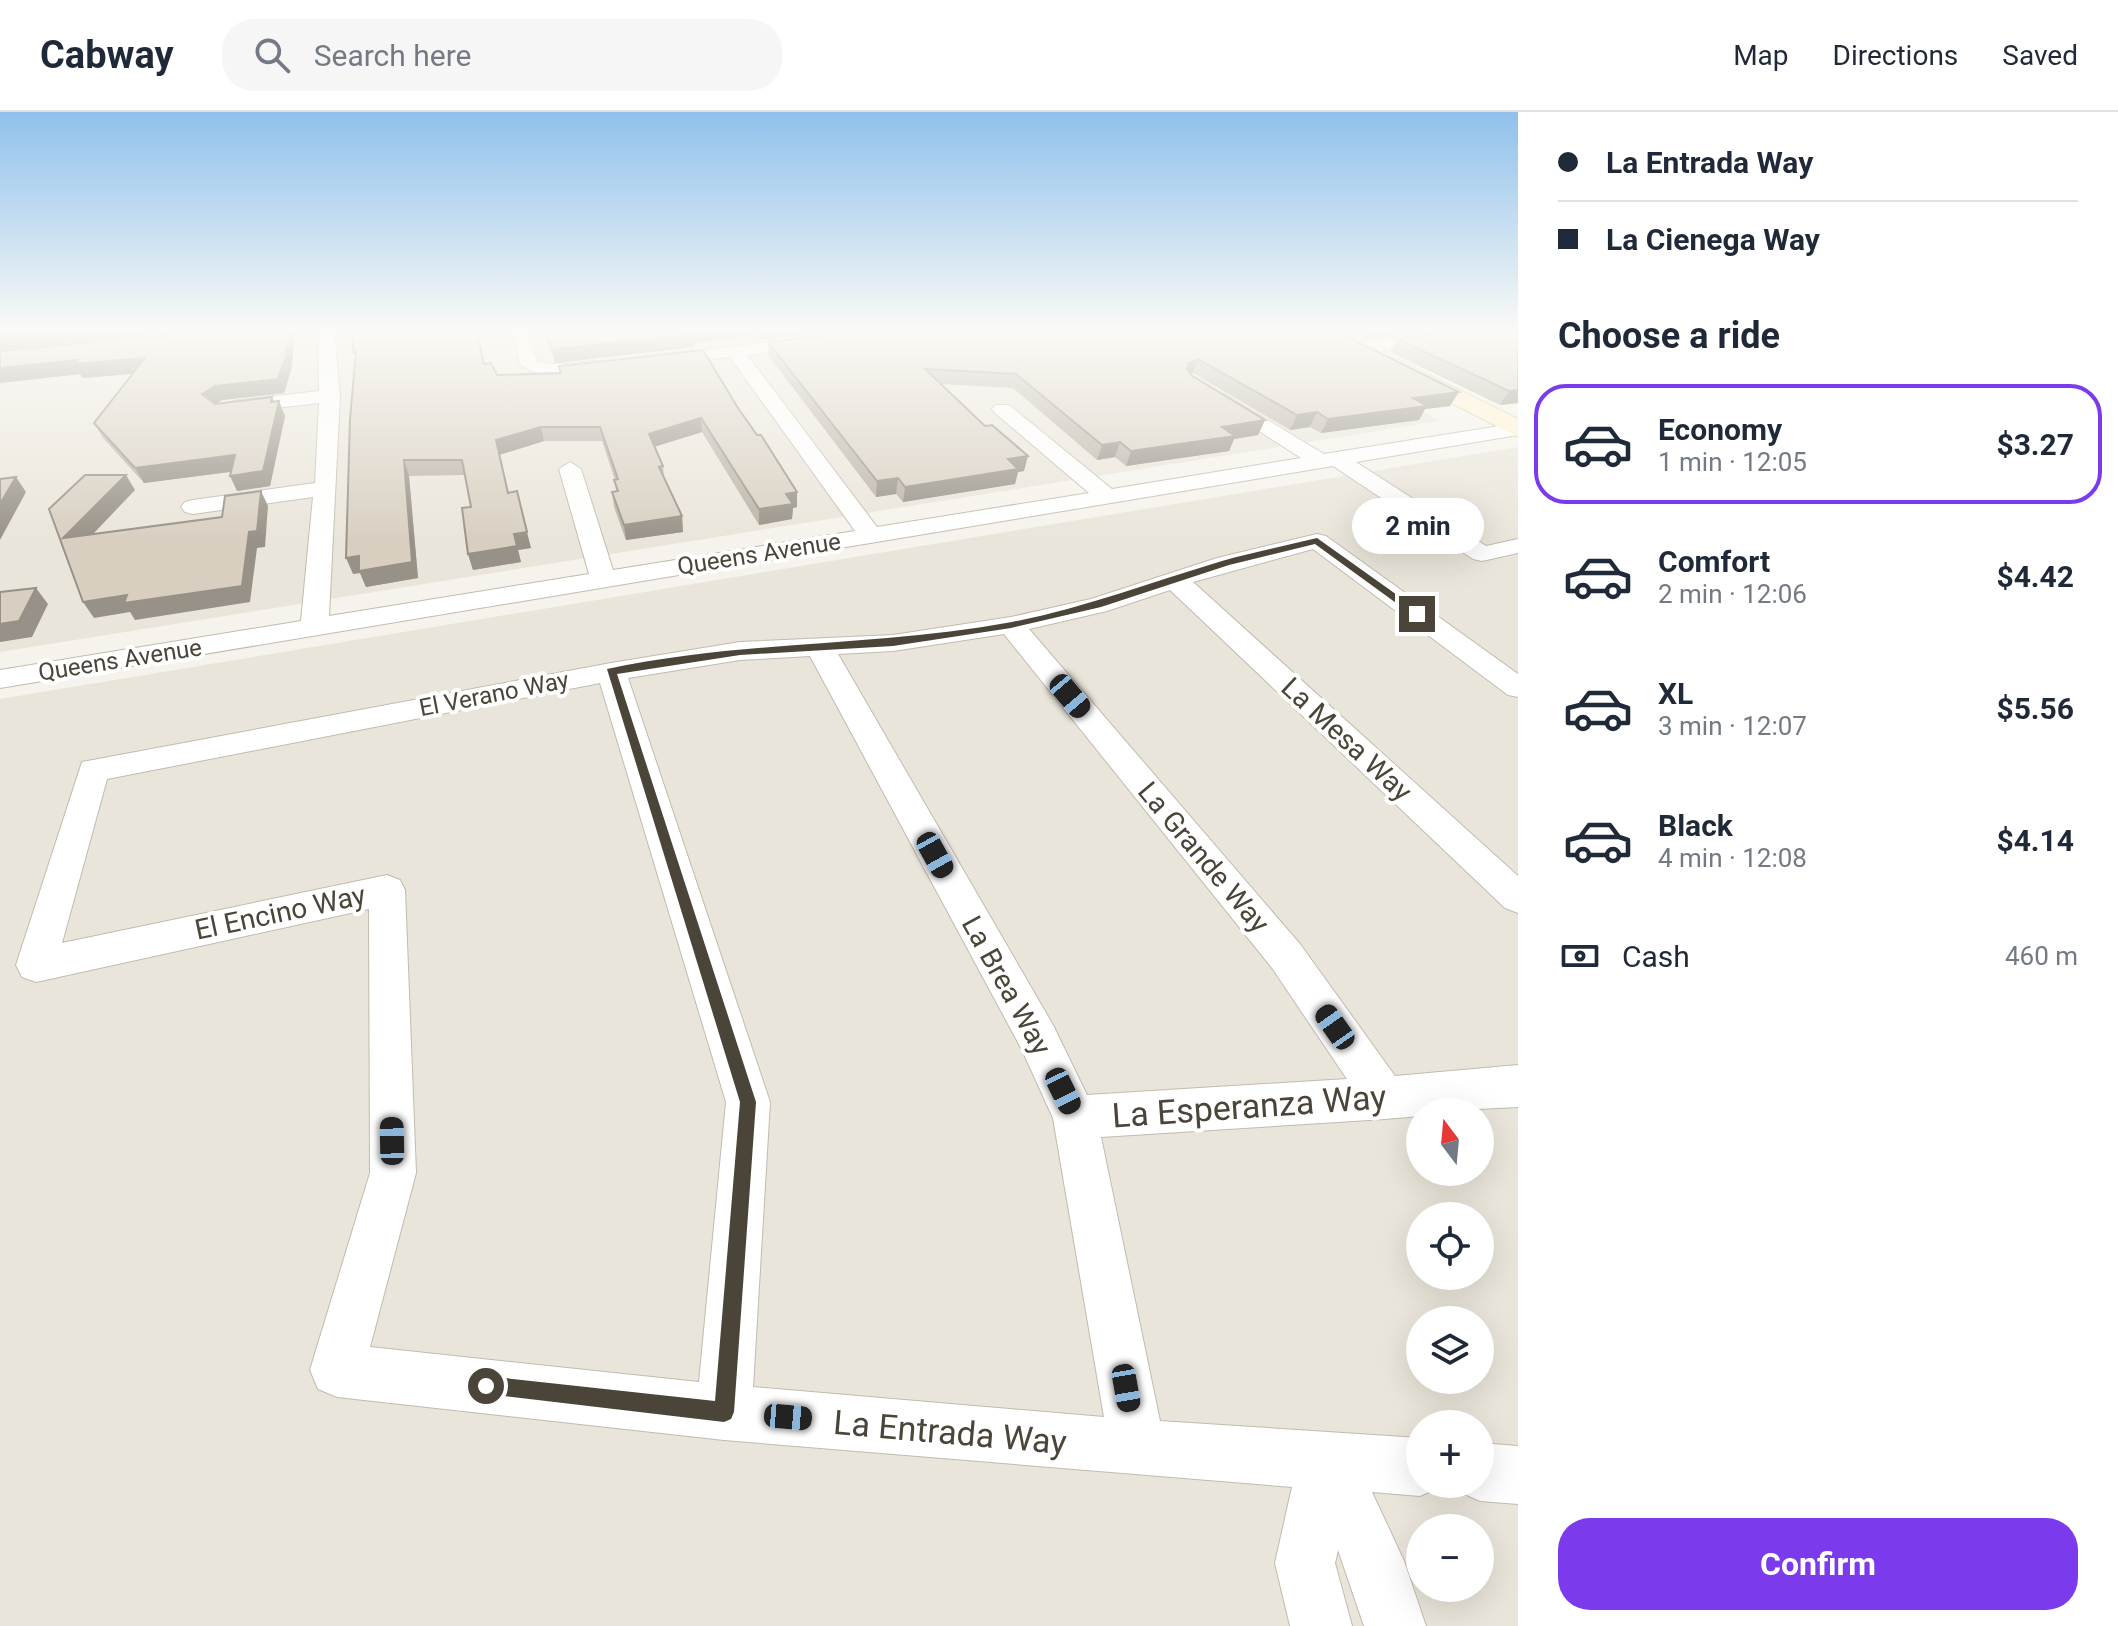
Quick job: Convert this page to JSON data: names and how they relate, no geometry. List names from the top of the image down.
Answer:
{
  "streets": {
    "street": [
      "Queens Avenue",
      "El Verano Way",
      "La Mesa Way",
      "La Grande Way",
      "El Encino Way",
      "La Brea Way",
      "La Esperanza Way",
      "La Entrada Way"
    ]
  },
  "crossings": [
    ["El Verano Way", "La Mesa Way"],
    ["El Verano Way", "La Grande Way"],
    ["El Verano Way", "El Encino Way"],
    ["El Verano Way", "La Brea Way"],
    ["La Grande Way", "La Esperanza Way"],
    ["El Encino Way", "La Entrada Way"],
    ["La Brea Way", "La Esperanza Way"],
    ["La Brea Way", "La Entrada Way"]
  ],
  "north": "top",
  "page": {
    "header": "Cabway",
    "search": "Search here",
    "nav": ["Map", "Directions", "Saved"],
    "banner": ["La Entrada Way", "La Cienega Way"],
    "heading": "Choose a ride",
    "list": [
      {
        "name": "Economy",
        "note": "1 min · 12:05",
        "value": "$3.27"
      },
      {
        "name": "Comfort",
        "note": "2 min · 12:06",
        "value": "$4.42"
      },
      {
        "name": "XL",
        "note": "3 min · 12:07",
        "value": "$5.56"
      },
      {
        "name": "Black",
        "note": "4 min · 12:08",
        "value": "$4.14"
      }
    ],
    "bubble": "2 min",
    "pay": ["Cash", "460 m"],
    "map_buttons": ["+", "−"],
    "buttons": "Confirm"
  }
}
